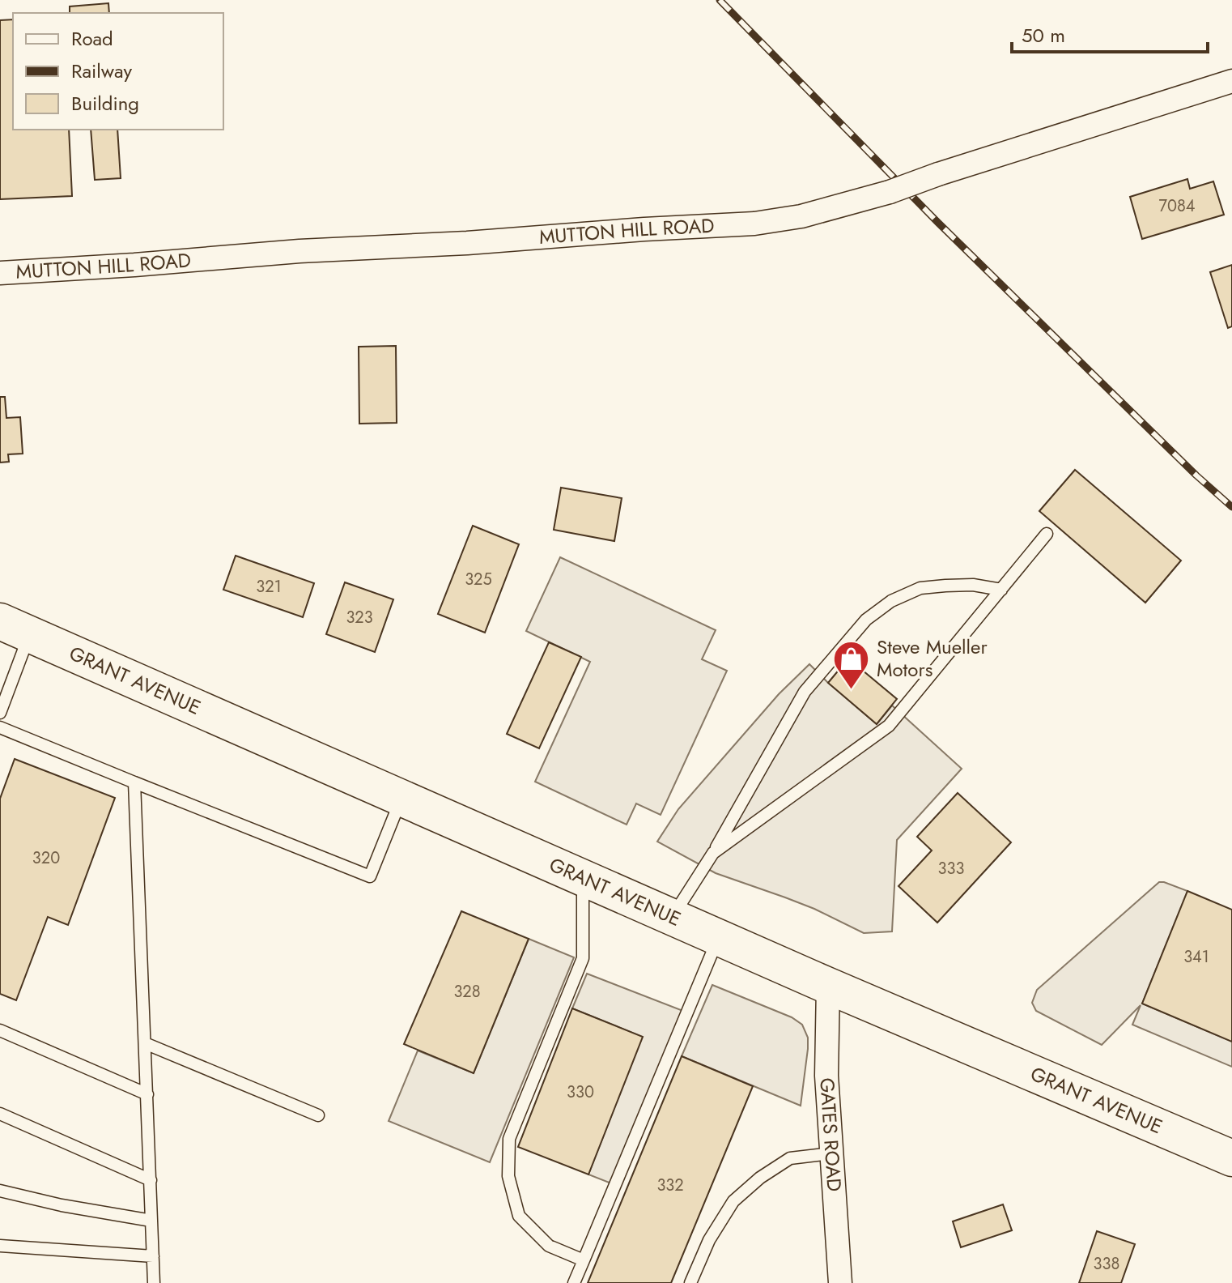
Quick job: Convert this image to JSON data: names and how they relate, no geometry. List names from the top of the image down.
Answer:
{
  "streets": {
    "highway": ["GRANT AVENUE"],
    "street": ["MUTTON HILL ROAD", "GATES ROAD"]
  },
  "crossings": [
    ["GRANT AVENUE", "GATES ROAD"]
  ],
  "places": {
    "shop": ["Steve Mueller Motors"]
  },
  "house_numbers": [
    "7084",
    "325",
    "321",
    "323",
    "320",
    "333",
    "341",
    "328",
    "330",
    "332",
    "338"
  ],
  "legend": ["Road", "Railway", "Building"],
  "scale_bar": "50 m"
}
